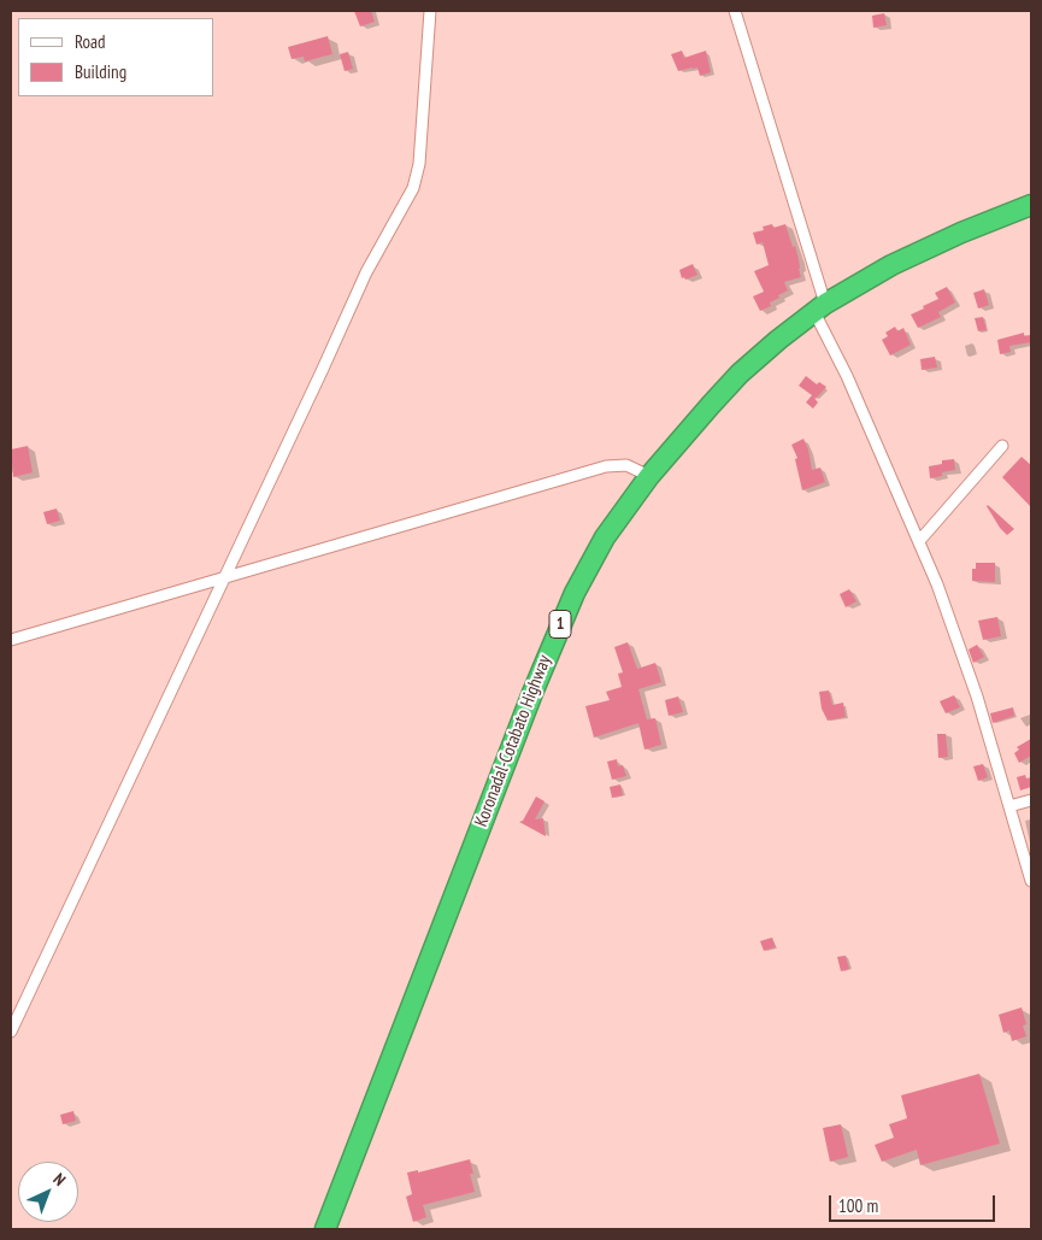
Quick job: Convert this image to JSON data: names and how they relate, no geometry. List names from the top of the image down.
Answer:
{
  "streets": {
    "highway": ["1", "Koronadal-Cotabato Highway"]
  },
  "legend": ["Road", "Building"],
  "scale_bar": "100 m",
  "north": "top right"
}
